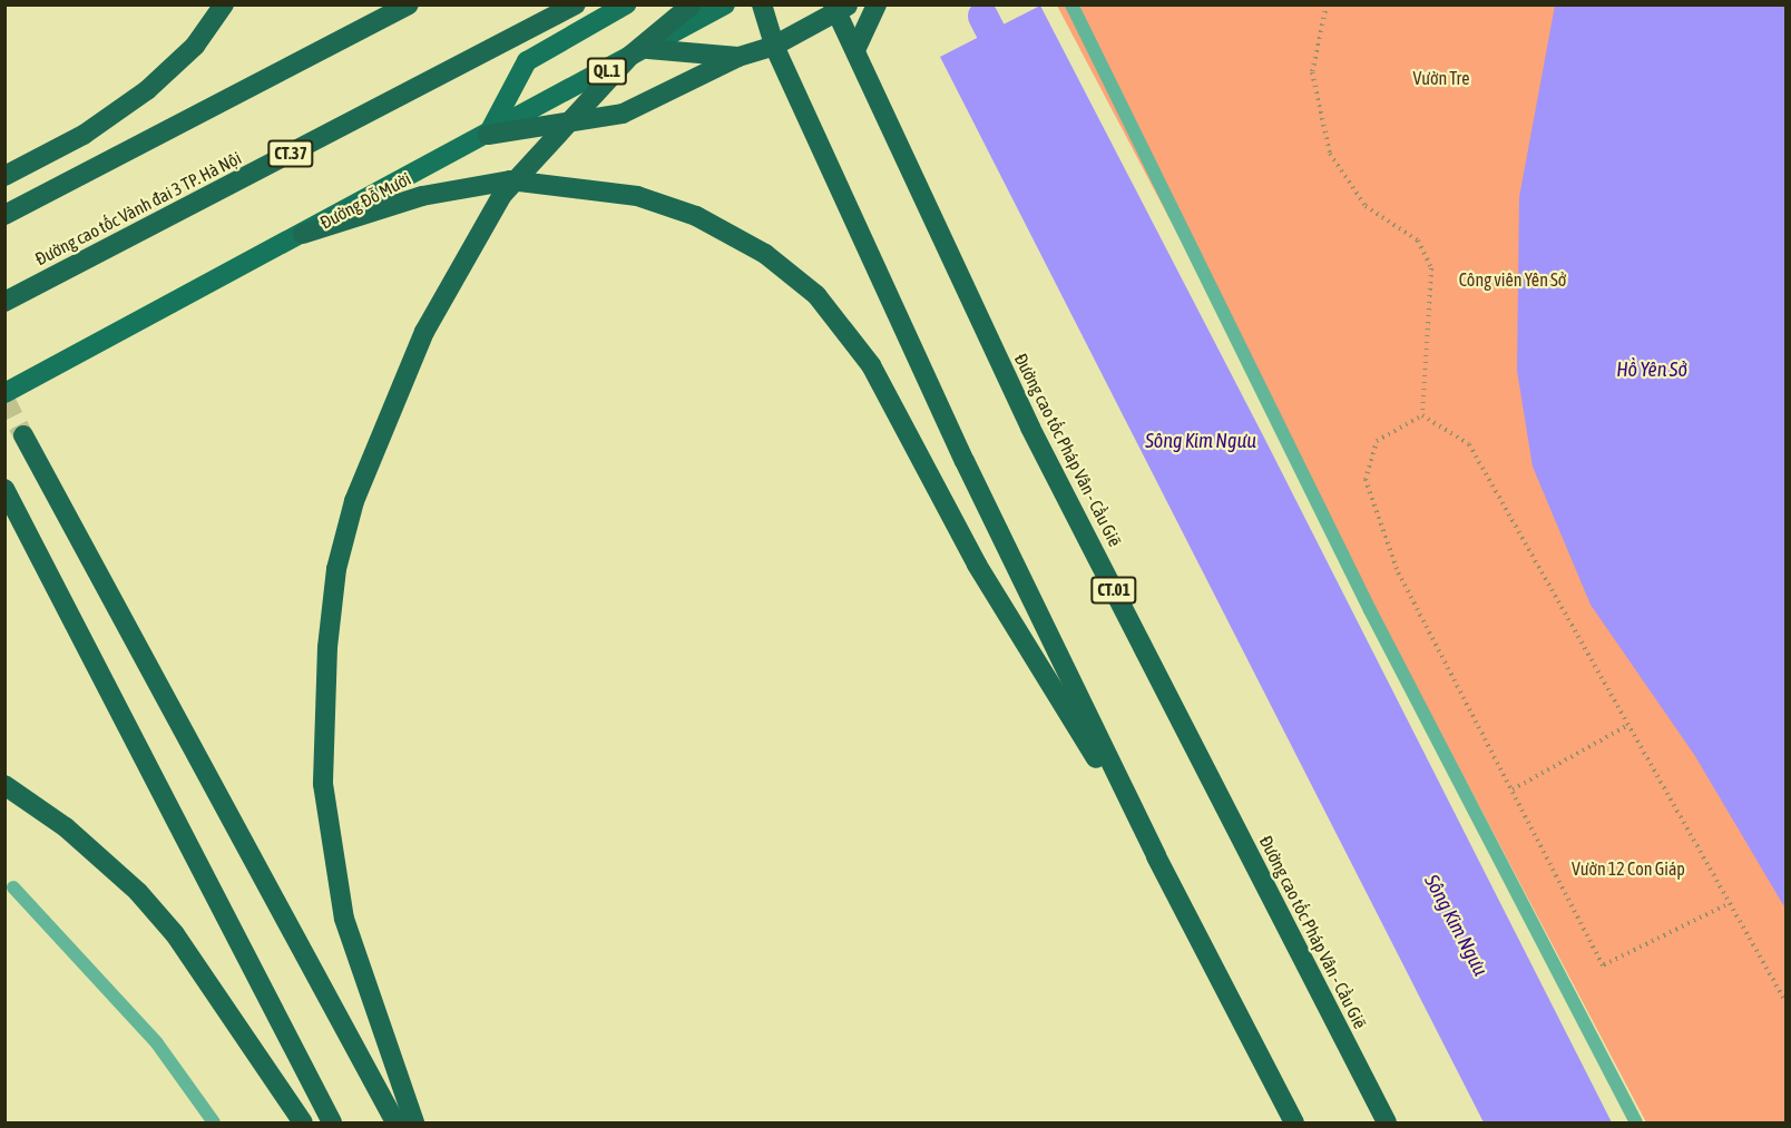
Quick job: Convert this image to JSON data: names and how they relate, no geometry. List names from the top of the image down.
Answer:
{
  "streets": {
    "highway": [
      "QL.1",
      "CT.37",
      "Đường Đỗ Mười",
      "Đường cao tốc Vành đai 3 TP. Hà Nội",
      "Đường cao tốc Pháp Vân - Cầu Giẽ",
      "CT.01"
    ]
  },
  "water": ["Hồ Yên Sở", "Sông Kim Ngưu"],
  "parks": ["Vườn Tre", "Công viên Yên Sở", "Vườn 12 Con Giáp"]
}
